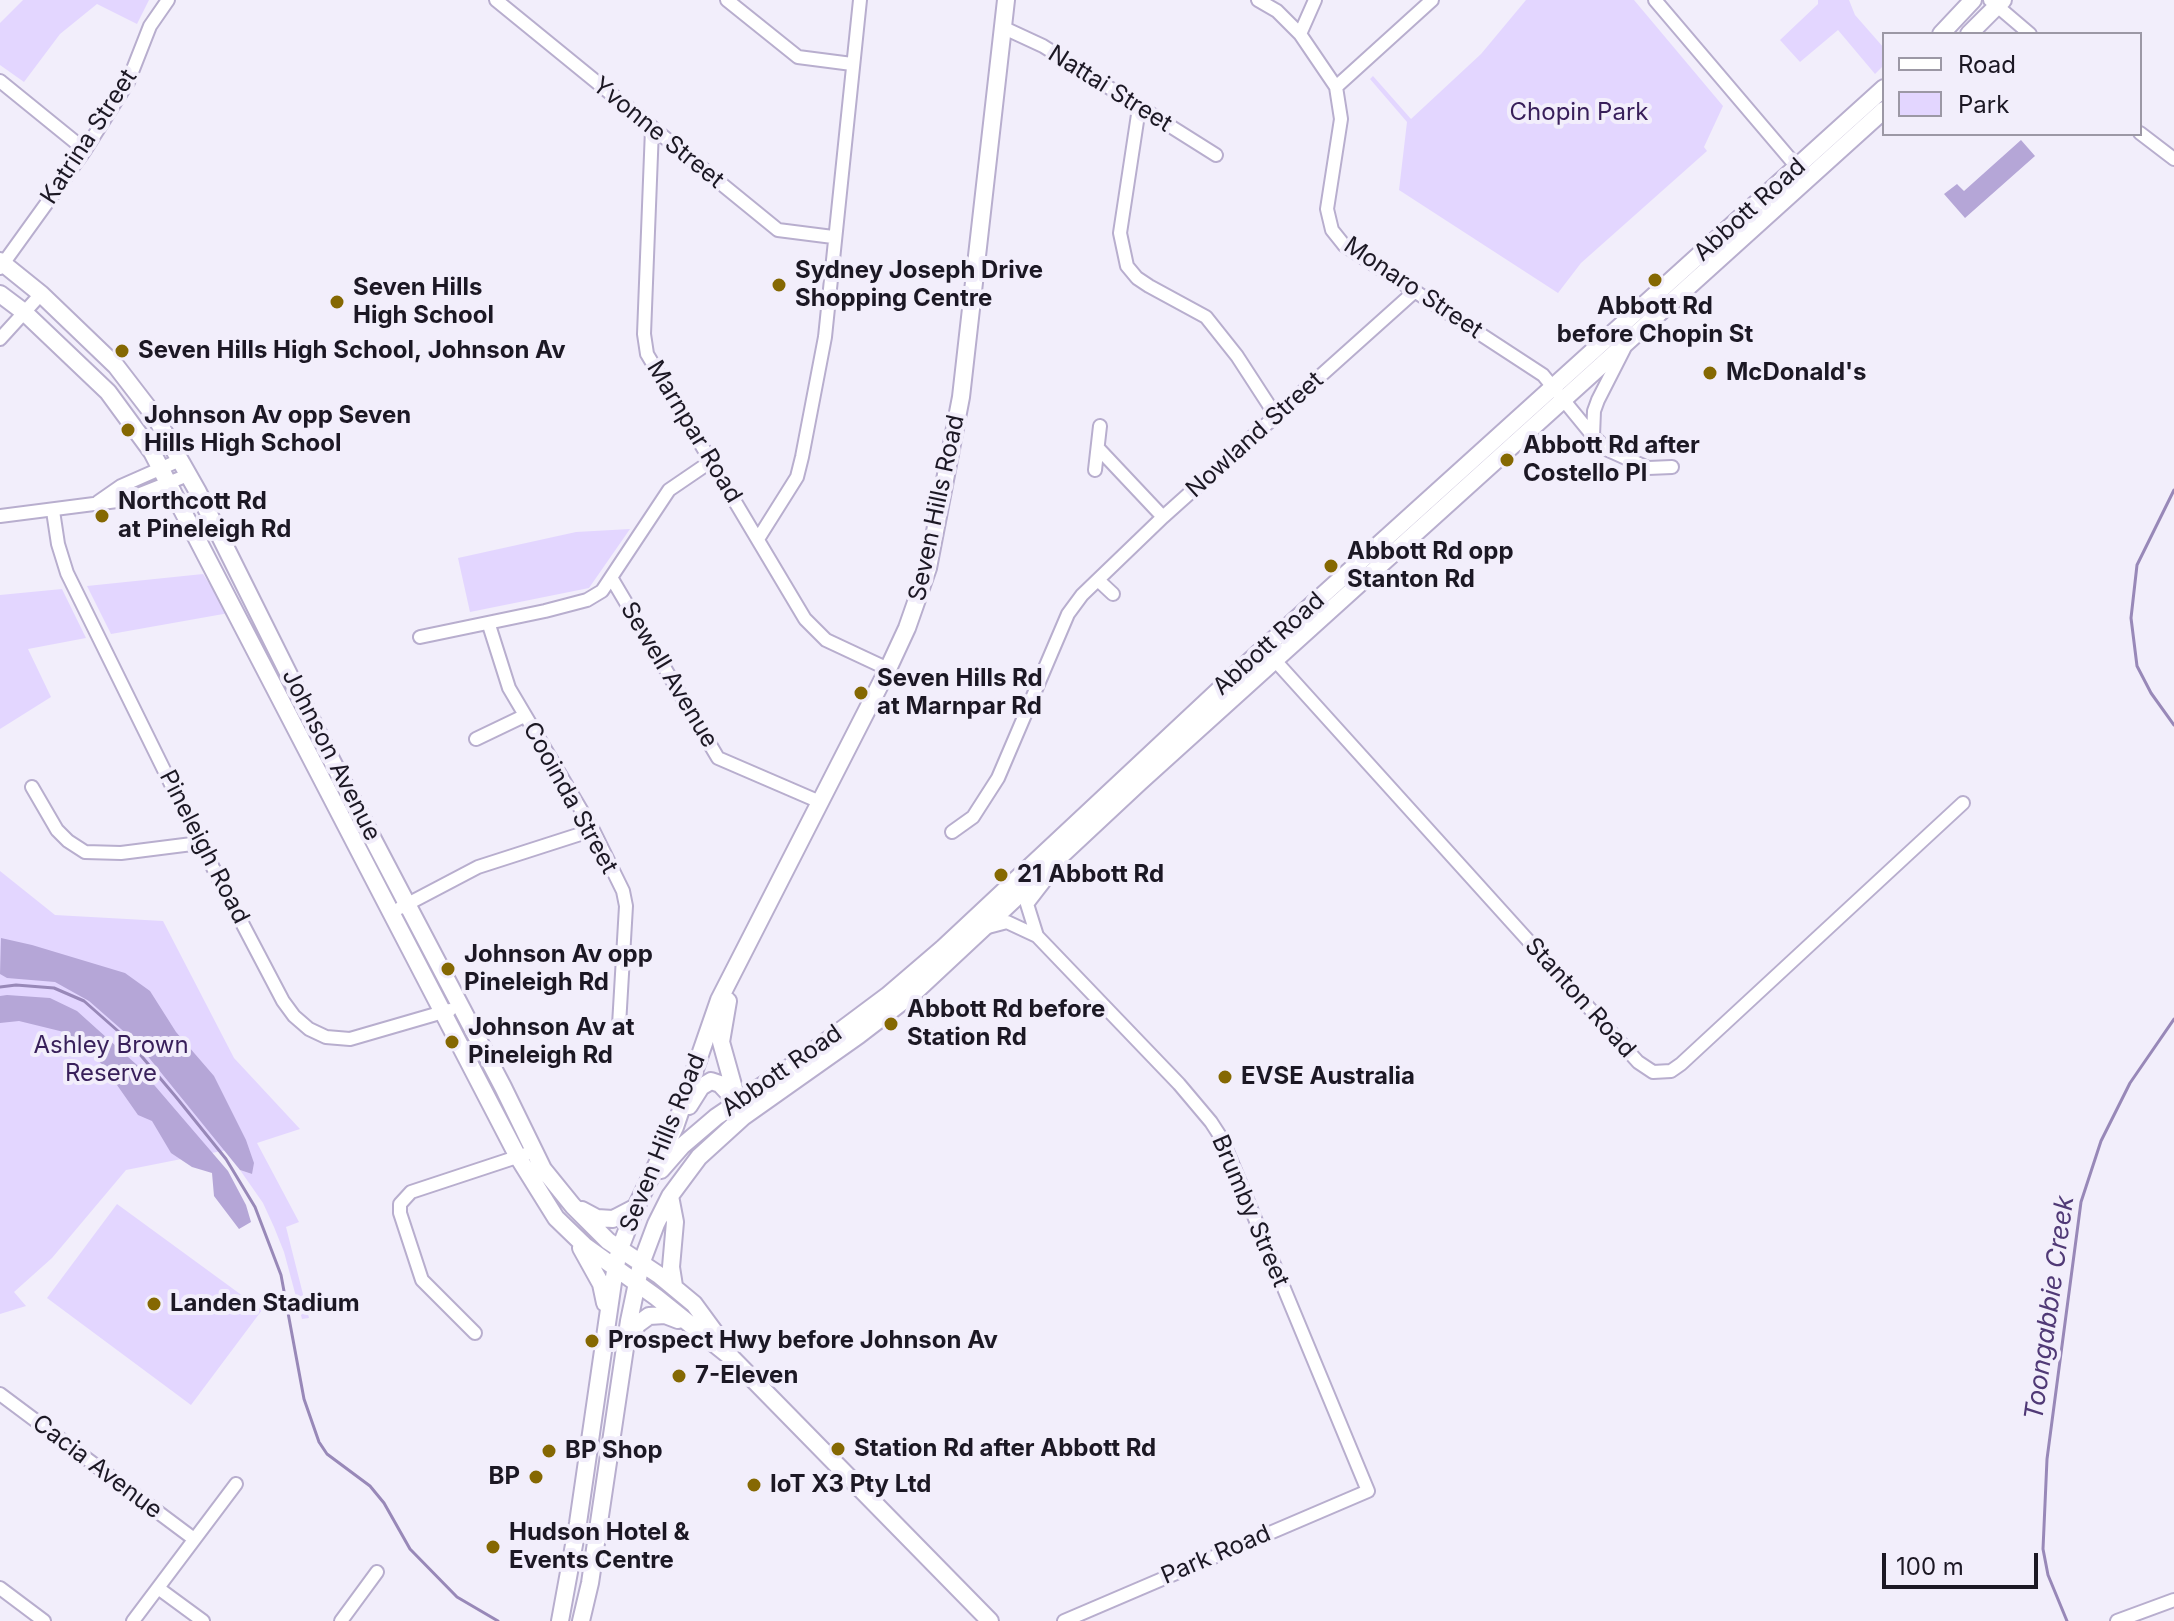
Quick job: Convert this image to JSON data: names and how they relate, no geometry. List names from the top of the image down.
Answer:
{
  "streets": {
    "main road": ["Abbott Road", "Seven Hills Road", "Johnson Avenue"],
    "street": [
      "Nattai Street",
      "Yvonne Street",
      "Katrina Street",
      "Monaro Street",
      "Marnpar Road",
      "Nowland Street",
      "Sewell Avenue",
      "Cooinda Street",
      "Pineleigh Road",
      "Stanton Road",
      "Brumby Street",
      "Cacia Avenue",
      "Park Road"
    ]
  },
  "crossings": [
    ["Nattai Street", "Seven Hills Road"],
    ["Yvonne Street", "Marnpar Road"],
    ["Katrina Street", "Johnson Avenue"],
    ["Abbott Road", "Monaro Street"],
    ["Abbott Road", "Seven Hills Road"],
    ["Abbott Road", "Stanton Road"],
    ["Abbott Road", "Brumby Street"],
    ["Monaro Street", "Nowland Street"],
    ["Marnpar Road", "Seven Hills Road"],
    ["Seven Hills Road", "Sewell Avenue"],
    ["Seven Hills Road", "Johnson Avenue"],
    ["Johnson Avenue", "Pineleigh Road"],
    ["Brumby Street", "Park Road"]
  ],
  "water": ["Toongabbie Creek"],
  "parks": ["Chopin Park", "Ashley Brown Reserve"],
  "places": [
    "Abbott Rd before Chopin St",
    "Sydney Joseph Drive Shopping Centre",
    "Seven Hills High School",
    "Seven Hills High School, Johnson Av",
    "McDonald's",
    "Johnson Av opp Seven Hills High School",
    "Abbott Rd after Costello Pl",
    "Northcott Rd at Pineleigh Rd",
    "Abbott Rd opp Stanton Rd",
    "Seven Hills Rd at Marnpar Rd",
    "21 Abbott Rd",
    "Johnson Av opp Pineleigh Rd",
    "Abbott Rd before Station Rd",
    "Johnson Av at Pineleigh Rd",
    "EVSE Australia",
    "Landen Stadium",
    "Prospect Hwy before Johnson Av",
    "7-Eleven",
    "Station Rd after Abbott Rd",
    "BP Shop",
    "BP",
    "IoT X3 Pty Ltd",
    "Hudson Hotel & Events Centre"
  ],
  "legend": ["Road", "Park"],
  "scale_bar": "100 m"
}
